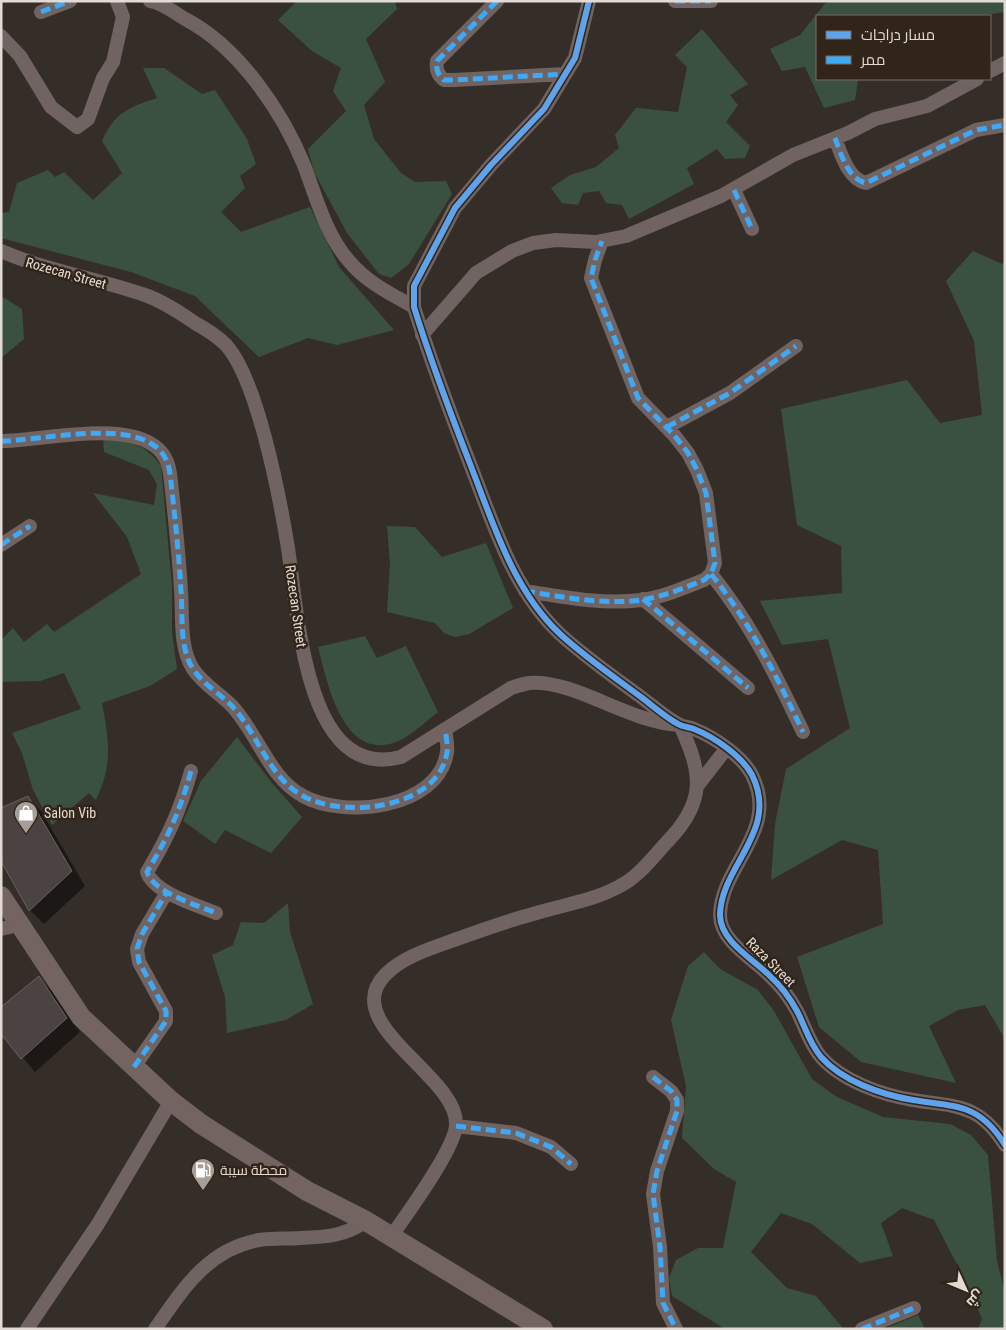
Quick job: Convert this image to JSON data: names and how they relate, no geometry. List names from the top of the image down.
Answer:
{
  "streets": {
    "street": ["Rozecan Street", "Raza Street"]
  },
  "crossings": [
    ["Rozecan Street", "Raza Street"]
  ],
  "places": {
    "shop": ["Salon Vib"],
    "fuel station": ["محطة سيبة"]
  },
  "legend": ["مسار دراجات", "ممر"],
  "north": "bottom right"
}
